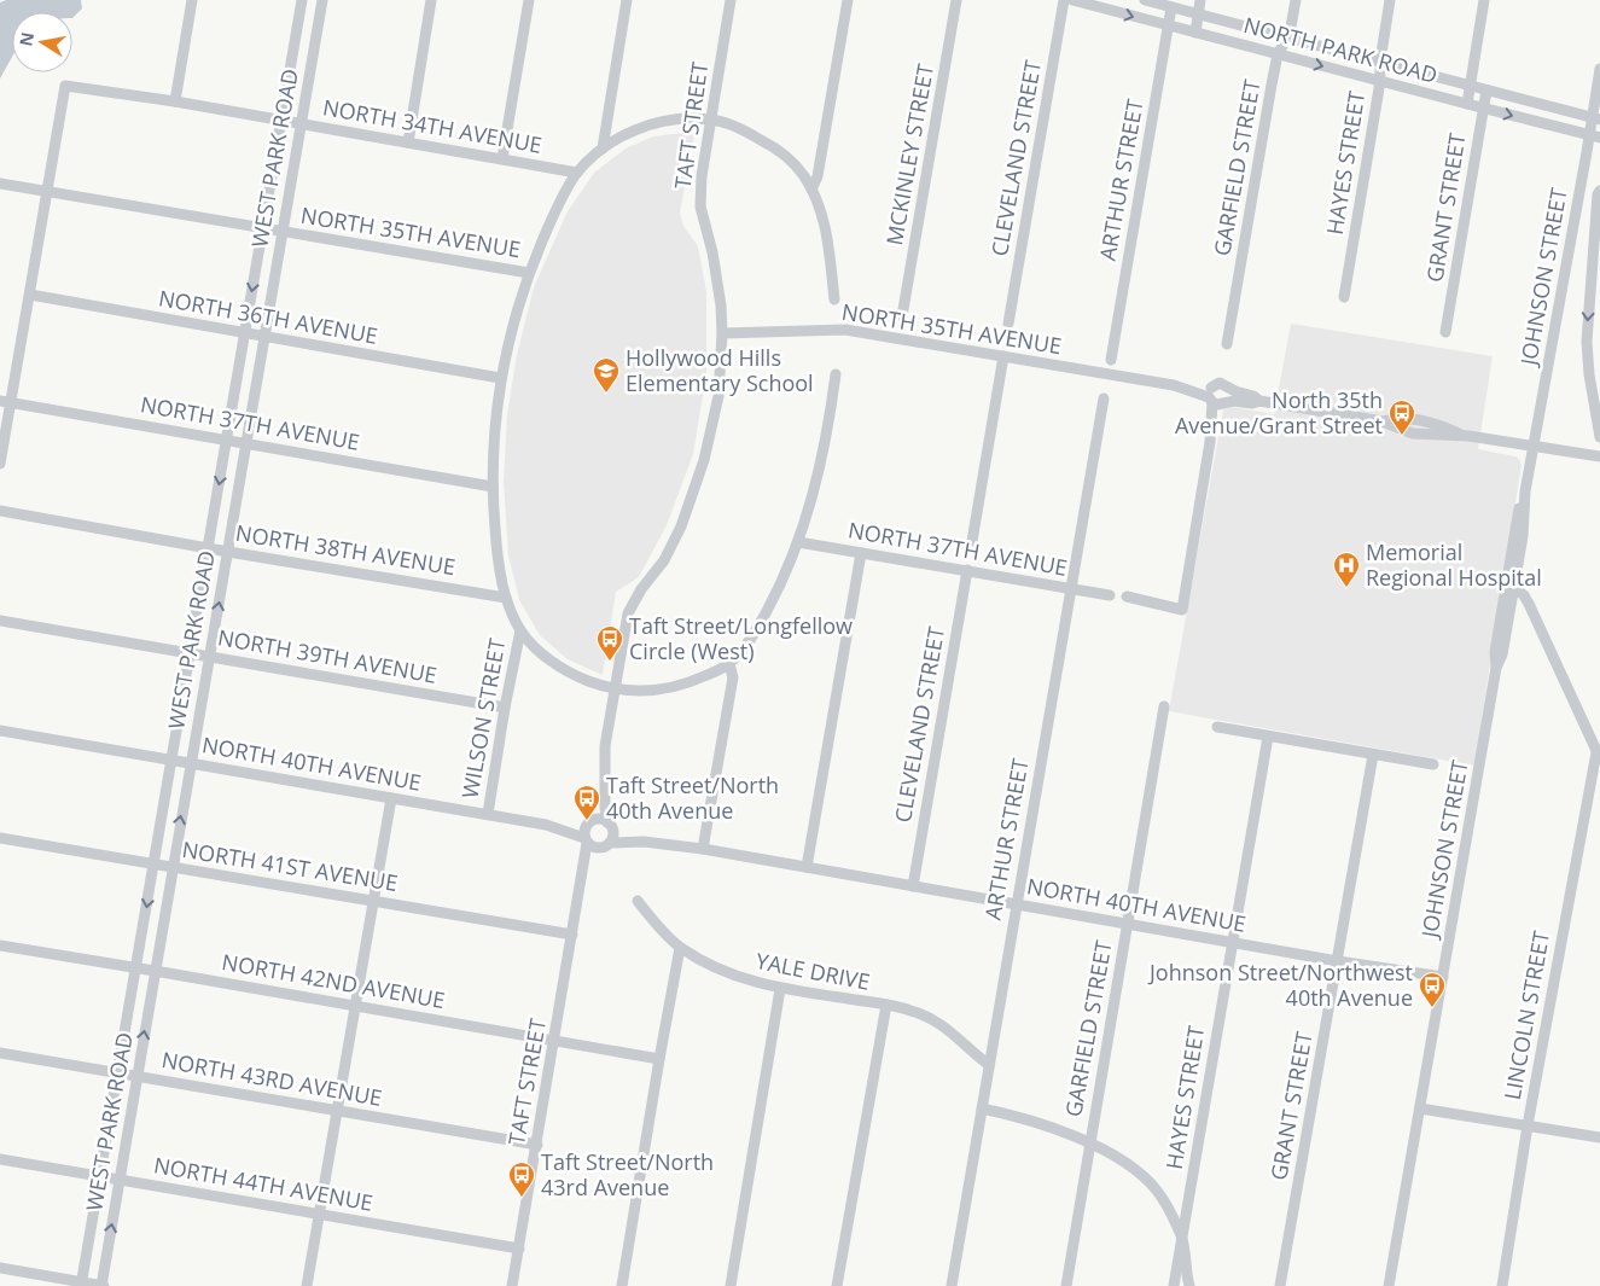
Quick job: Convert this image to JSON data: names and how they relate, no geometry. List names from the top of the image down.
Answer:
{
  "streets": {
    "street": [
      "NORTH PARK ROAD",
      "TAFT STREET",
      "NORTH 34TH AVENUE",
      "MCKINLEY STREET",
      "WEST PARK ROAD",
      "CLEVELAND STREET",
      "HAYES STREET",
      "GARFIELD STREET",
      "ARTHUR STREET",
      "GRANT STREET",
      "NORTH 35TH AVENUE",
      "JOHNSON STREET",
      "NORTH 36TH AVENUE",
      "NORTH 37TH AVENUE",
      "NORTH 38TH AVENUE",
      "NORTH 39TH AVENUE",
      "WILSON STREET",
      "NORTH 40TH AVENUE",
      "NORTH 41ST AVENUE",
      "YALE DRIVE",
      "NORTH 42ND AVENUE",
      "LINCOLN STREET",
      "NORTH 43RD AVENUE",
      "NORTH 44TH AVENUE"
    ]
  },
  "crossings": [
    ["NORTH PARK ROAD", "HAYES STREET"],
    ["NORTH PARK ROAD", "GARFIELD STREET"],
    ["NORTH PARK ROAD", "ARTHUR STREET"],
    ["NORTH PARK ROAD", "GRANT STREET"],
    ["NORTH PARK ROAD", "JOHNSON STREET"],
    ["TAFT STREET", "NORTH 35TH AVENUE"],
    ["TAFT STREET", "NORTH 40TH AVENUE"],
    ["TAFT STREET", "NORTH 41ST AVENUE"],
    ["TAFT STREET", "NORTH 42ND AVENUE"],
    ["TAFT STREET", "NORTH 43RD AVENUE"],
    ["TAFT STREET", "NORTH 44TH AVENUE"],
    ["NORTH 34TH AVENUE", "WEST PARK ROAD"],
    ["NORTH 34TH AVENUE", "NORTH 35TH AVENUE"],
    ["WEST PARK ROAD", "NORTH 35TH AVENUE"],
    ["WEST PARK ROAD", "NORTH 36TH AVENUE"],
    ["WEST PARK ROAD", "NORTH 37TH AVENUE"],
    ["WEST PARK ROAD", "NORTH 38TH AVENUE"],
    ["WEST PARK ROAD", "NORTH 39TH AVENUE"],
    ["WEST PARK ROAD", "NORTH 40TH AVENUE"],
    ["WEST PARK ROAD", "NORTH 41ST AVENUE"],
    ["WEST PARK ROAD", "NORTH 42ND AVENUE"],
    ["WEST PARK ROAD", "NORTH 43RD AVENUE"],
    ["WEST PARK ROAD", "NORTH 44TH AVENUE"],
    ["CLEVELAND STREET", "NORTH 37TH AVENUE"],
    ["CLEVELAND STREET", "NORTH 40TH AVENUE"],
    ["HAYES STREET", "NORTH 40TH AVENUE"],
    ["GARFIELD STREET", "NORTH 40TH AVENUE"],
    ["ARTHUR STREET", "NORTH 37TH AVENUE"],
    ["ARTHUR STREET", "NORTH 40TH AVENUE"],
    ["ARTHUR STREET", "YALE DRIVE"],
    ["GRANT STREET", "NORTH 40TH AVENUE"],
    ["NORTH 35TH AVENUE", "JOHNSON STREET"],
    ["JOHNSON STREET", "NORTH 40TH AVENUE"],
    ["NORTH 39TH AVENUE", "WILSON STREET"],
    ["WILSON STREET", "NORTH 40TH AVENUE"]
  ],
  "places": {
    "school or university": ["Hollywood Hills Elementary School"],
    "bus stop": [
      "North 35th Avenue/Grant Street",
      "Taft Street/Longfellow Circle (West)",
      "Taft Street/North 40th Avenue",
      "Johnson Street/Northwest 40th Avenue",
      "Taft Street/North 43rd Avenue"
    ],
    "hospital": ["Memorial Regional Hospital"]
  },
  "north": "left"
}
